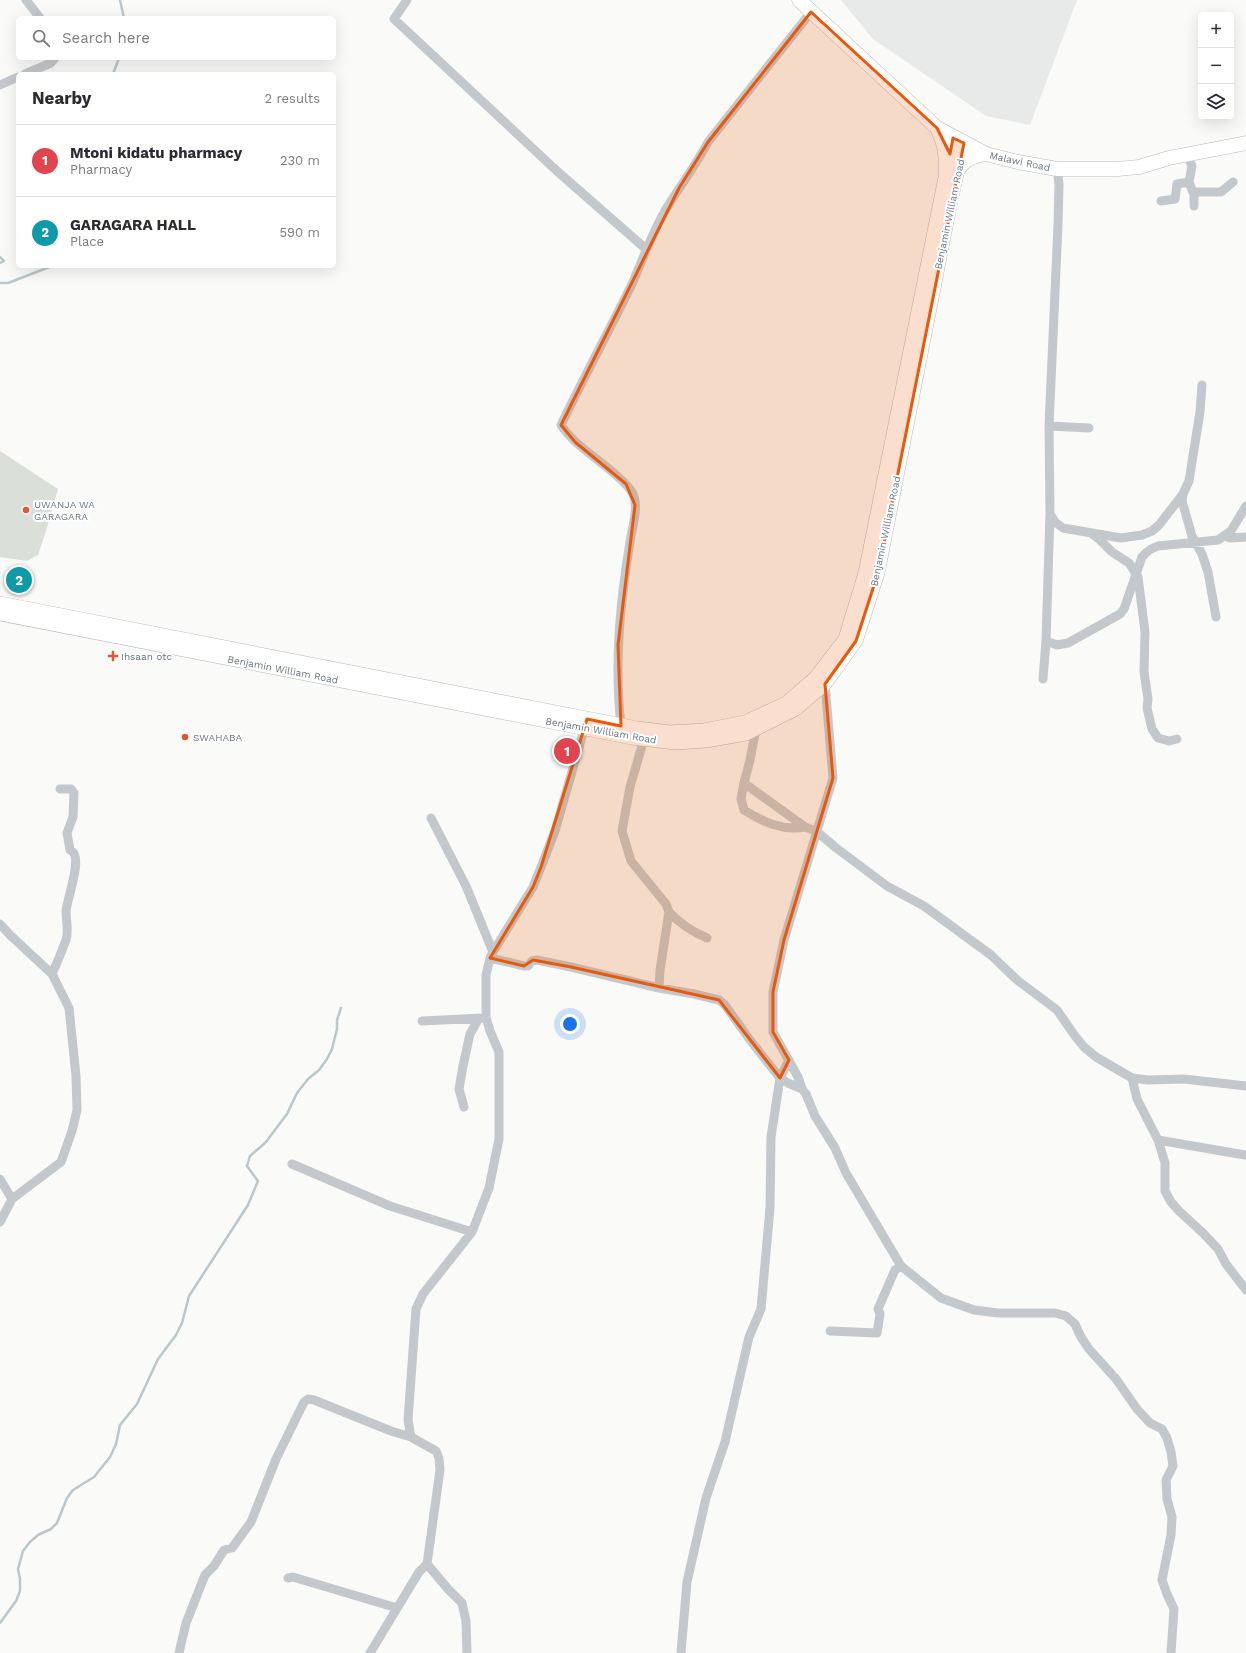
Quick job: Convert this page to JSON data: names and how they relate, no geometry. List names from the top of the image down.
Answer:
{
  "streets": {
    "main road": ["Malawi Road", "Benjamin William Road"]
  },
  "crossings": [
    ["Malawi Road", "Benjamin William Road"]
  ],
  "places": {
    "other": ["UWANJA WA GARAGARA", "SWAHABA"],
    "health": ["Ihsaan otc"]
  },
  "page": {
    "map_buttons": ["+", "−"],
    "search": "Search here",
    "heading": ["Nearby", "2 results"],
    "list": [
      {
        "mark": "1",
        "name": "Mtoni kidatu pharmacy",
        "note": "Pharmacy",
        "value": "230 m"
      },
      {
        "mark": "2",
        "name": "GARAGARA HALL",
        "note": "Place",
        "value": "590 m"
      }
    ],
    "pins": ["2", "1"]
  }
}
